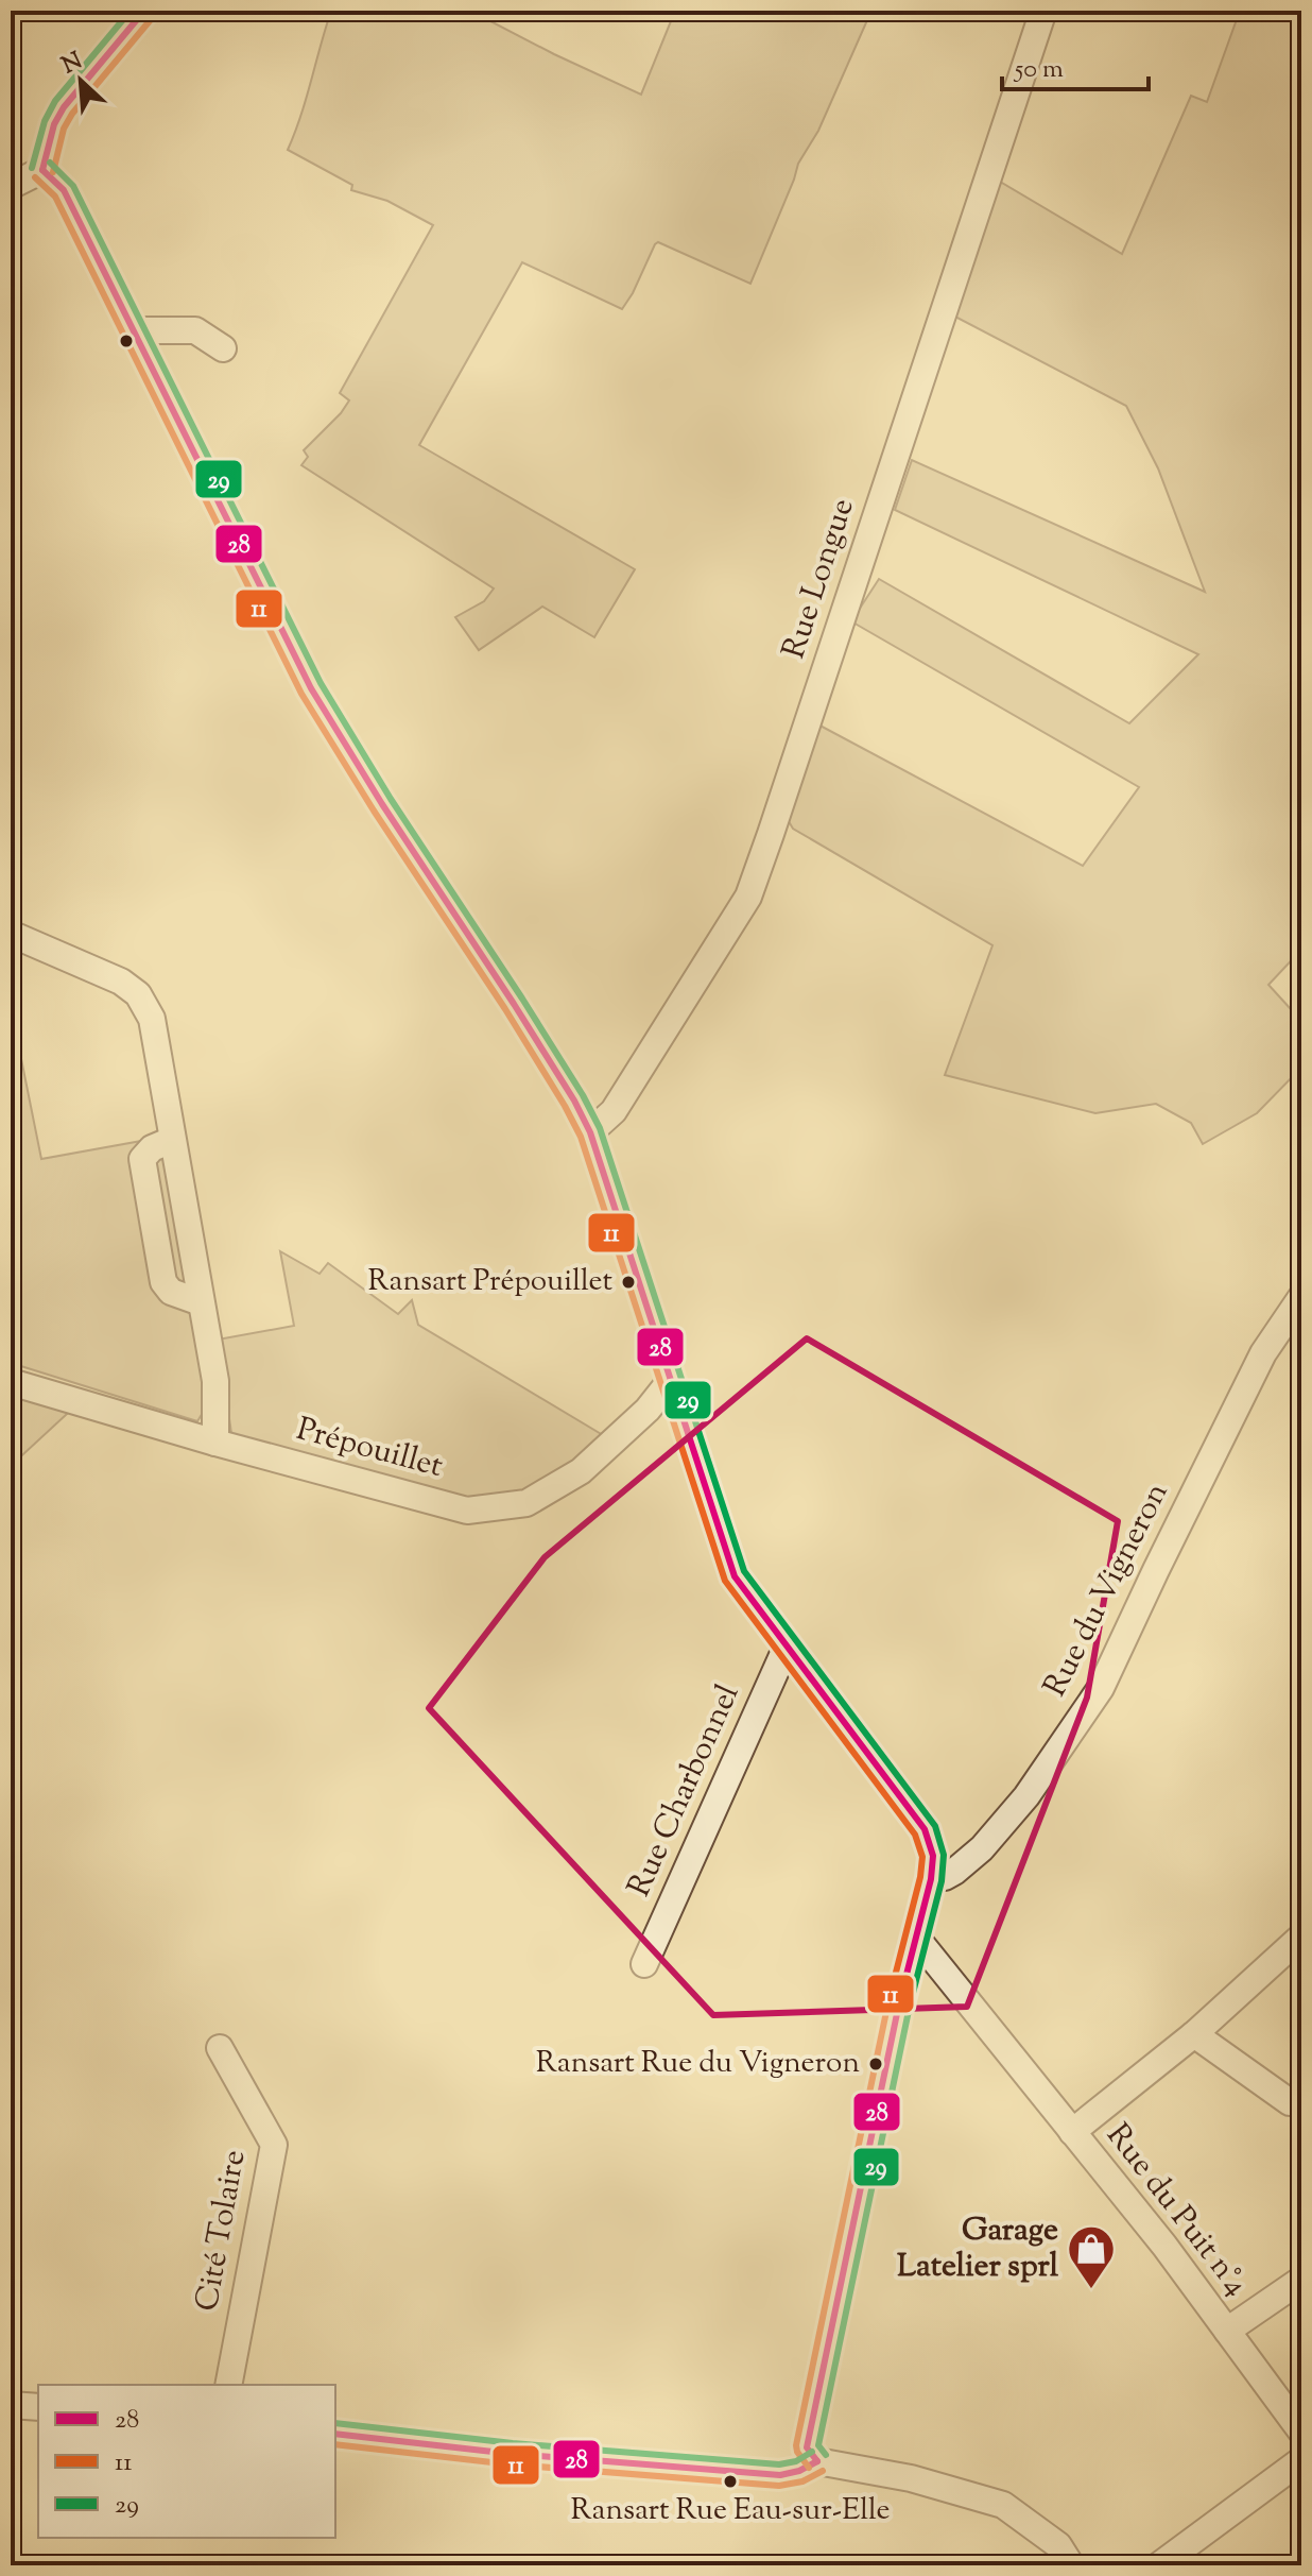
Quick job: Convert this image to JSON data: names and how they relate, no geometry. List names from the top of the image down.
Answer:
{
  "streets": {
    "street": [
      "Rue Longue",
      "Prépouillet",
      "Rue du Vigneron",
      "Rue Charbonnel",
      "Rue du Puit n°4",
      "Cité Tolaire"
    ]
  },
  "places": {
    "other": ["Ransart Prépouillet", "Ransart Rue du Vigneron", "Ransart Rue Eau-sur-Elle"],
    "shop": ["Garage Latelier sprl"]
  },
  "lines": ["transit line 28", "transit line 29", "transit line 11"],
  "legend": ["28", "11", "29"],
  "scale_bar": "50 m",
  "north": "top left"
}
